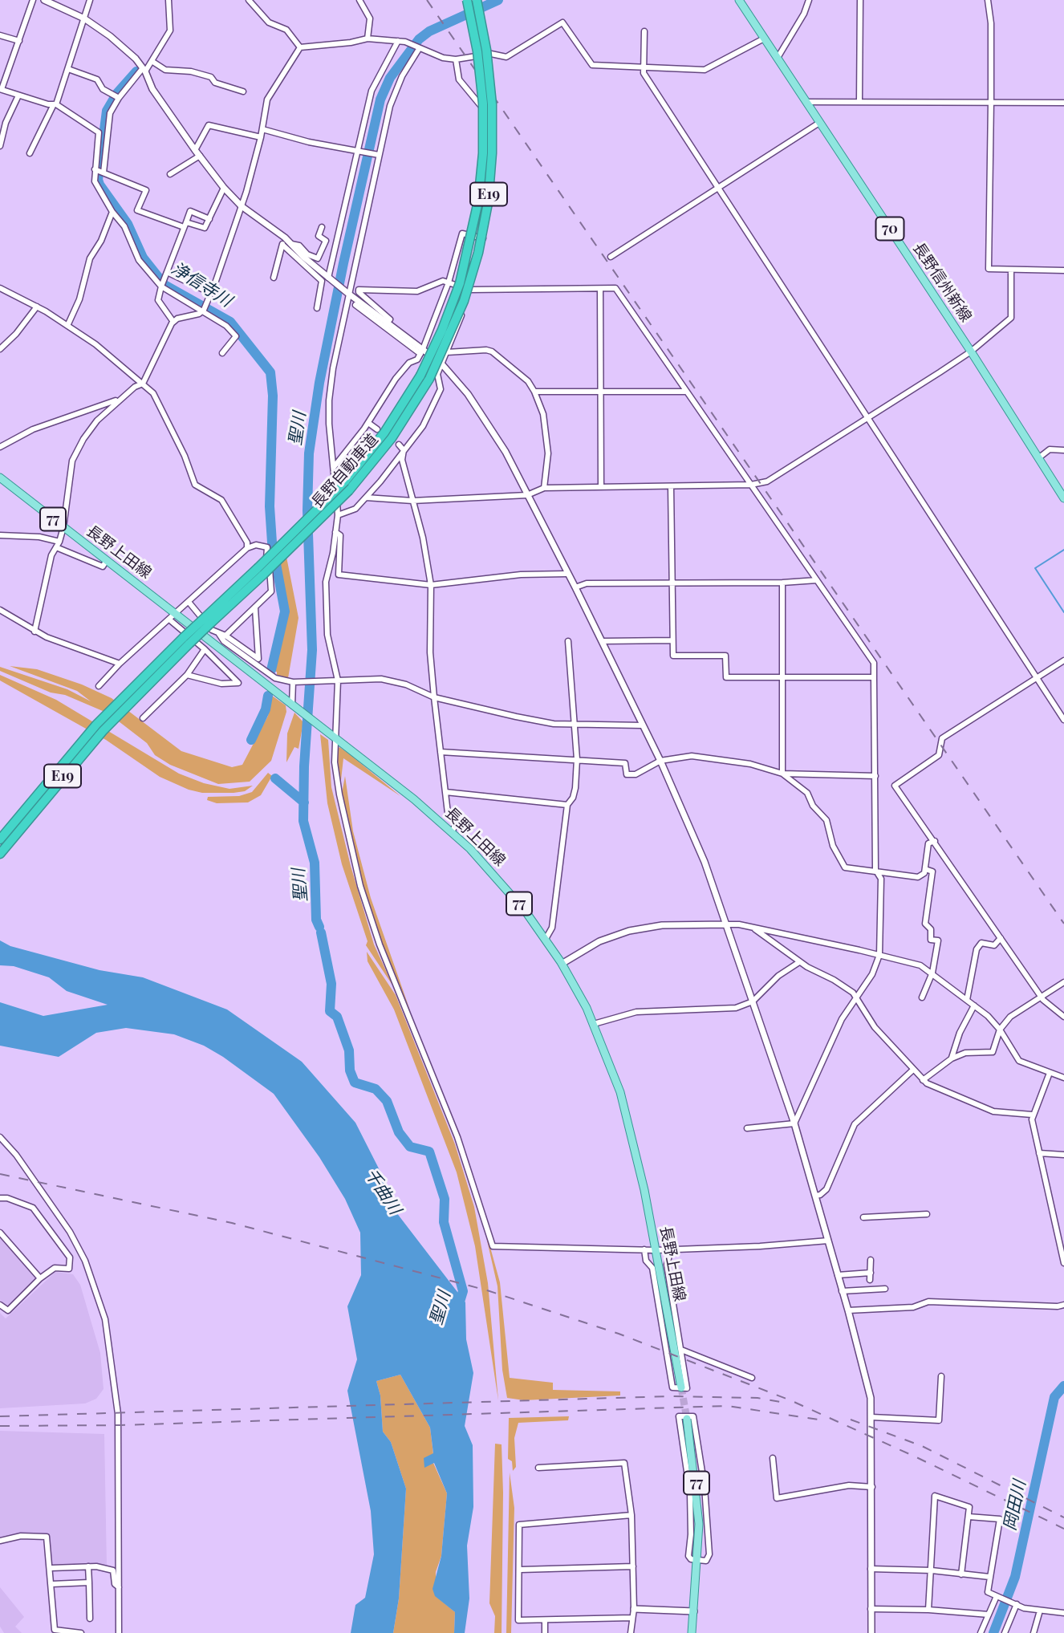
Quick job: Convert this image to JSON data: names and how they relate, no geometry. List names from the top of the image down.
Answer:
{
  "streets": {
    "highway": ["E19", "長野自動車道"],
    "main road": [
      "70",
      "長野信州新線",
      "77",
      "長野上田線"
    ]
  },
  "water": [
    "浄信寺川",
    "聖川",
    "千曲川",
    "岡田川"
  ]
}
